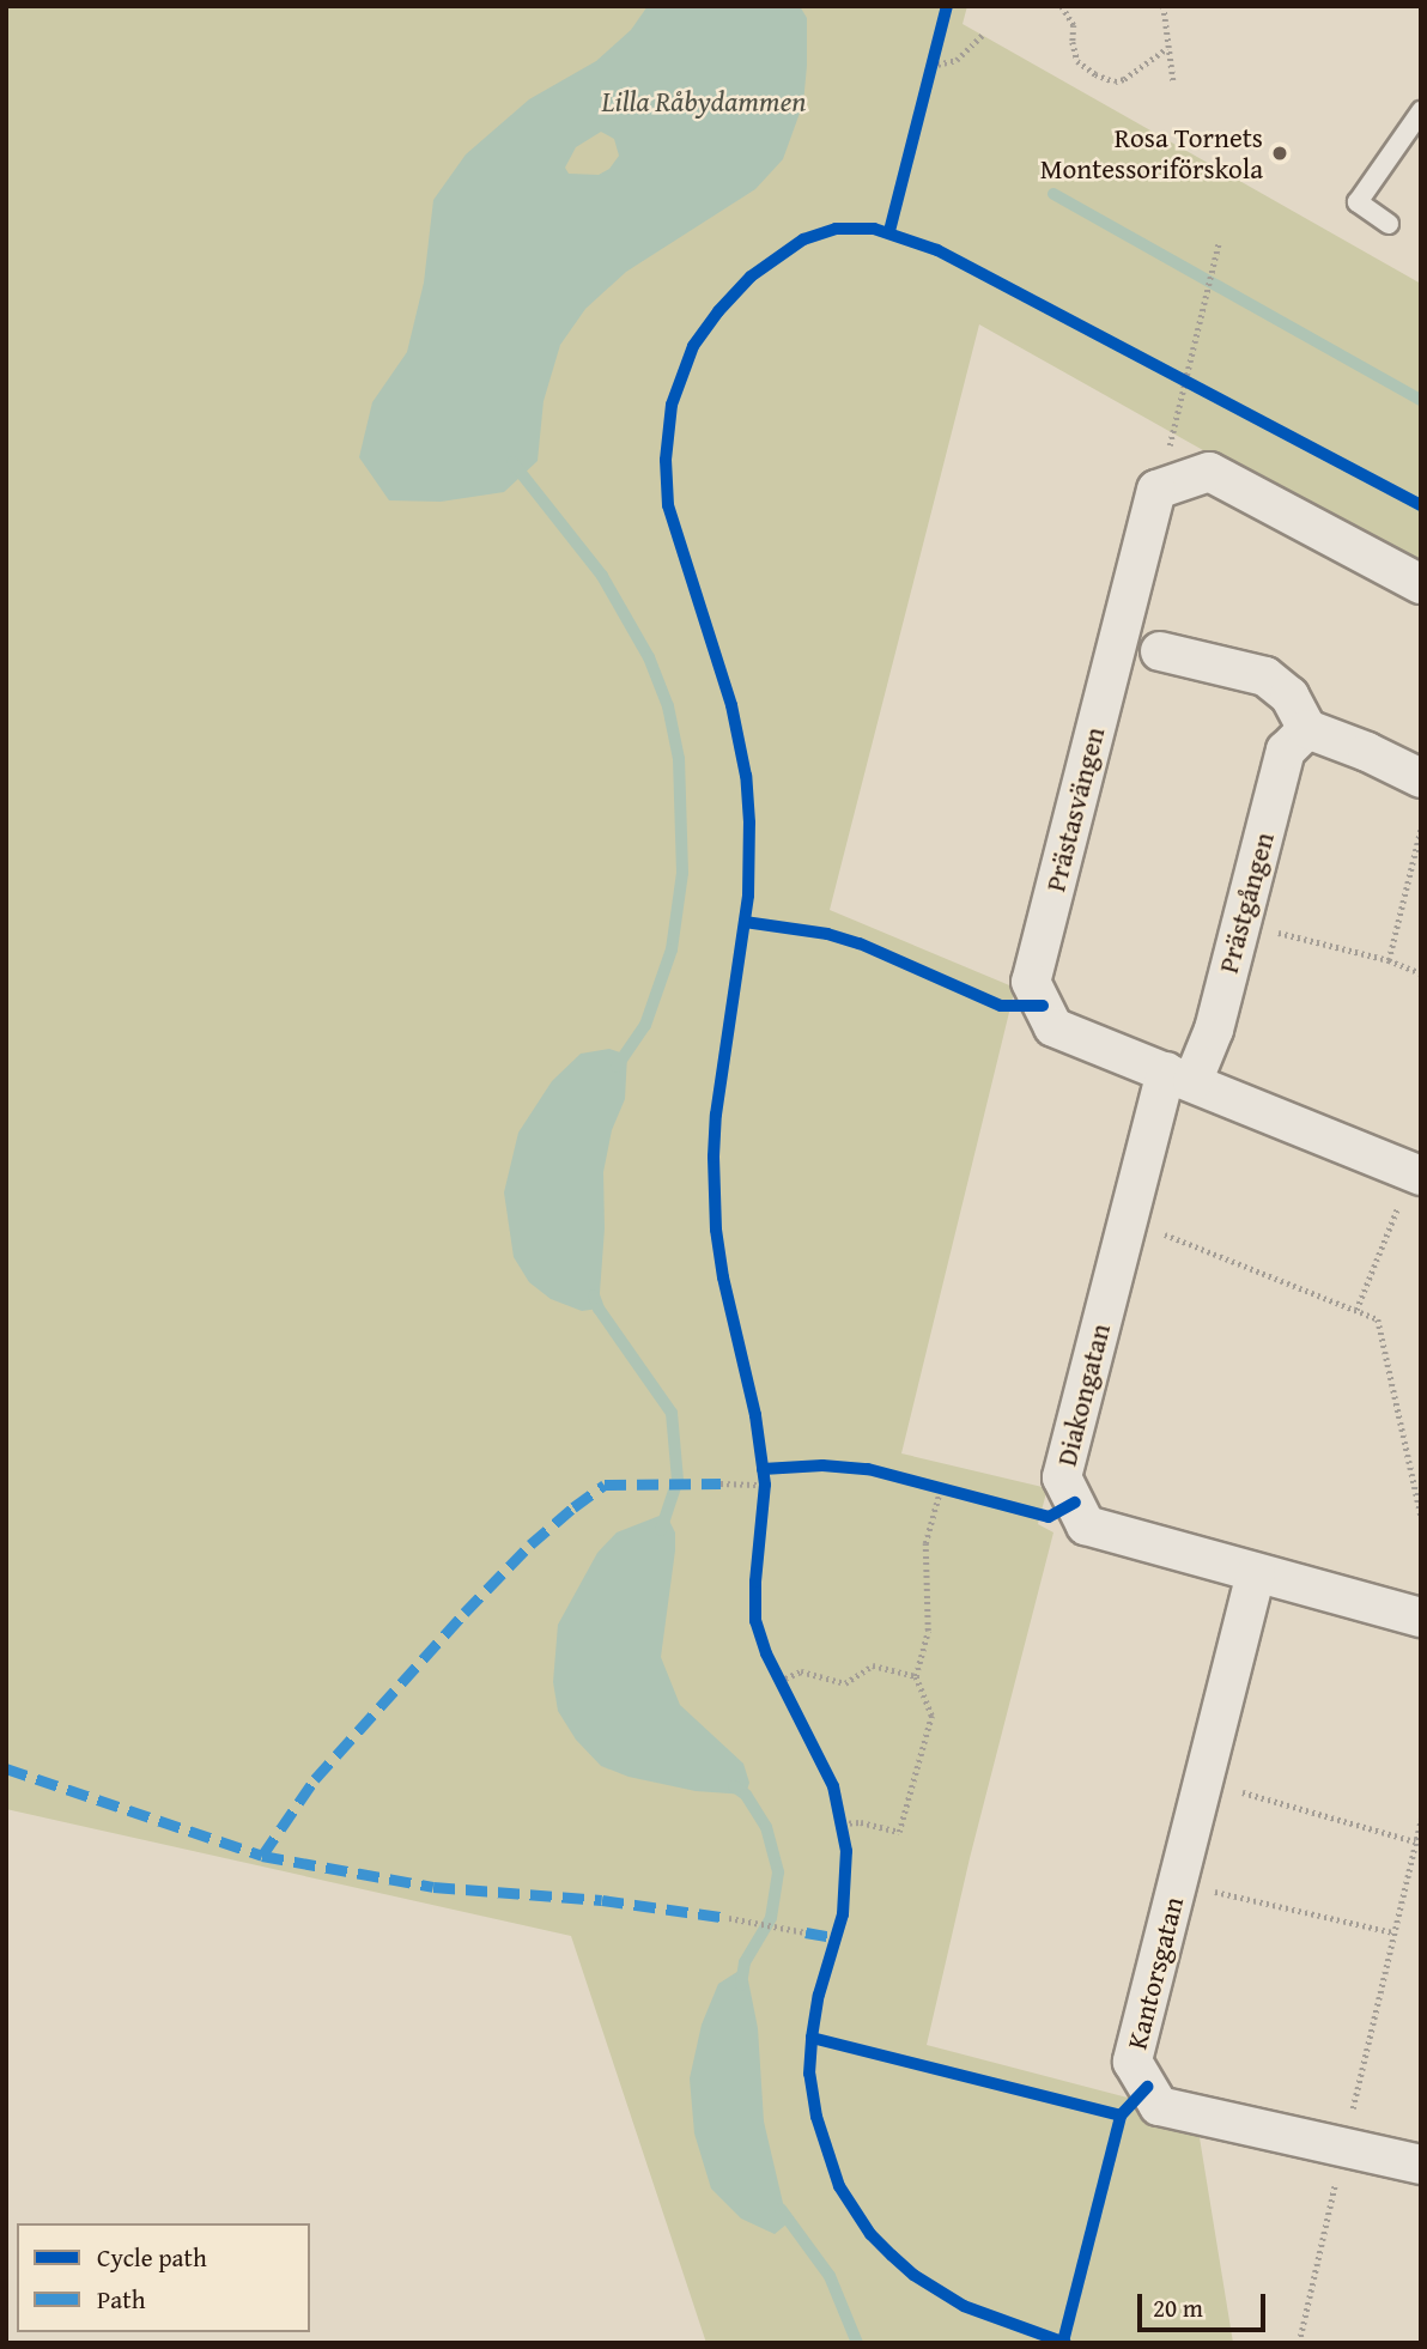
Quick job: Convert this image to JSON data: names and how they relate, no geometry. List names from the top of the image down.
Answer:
{
  "streets": {
    "street": [
      "Prästasvängen",
      "Prästgången",
      "Diakongatan",
      "Kantorsgatan"
    ]
  },
  "crossings": [
    ["Prästasvängen", "Prästgången"],
    ["Prästasvängen", "Diakongatan"],
    ["Prästgången", "Diakongatan"],
    ["Diakongatan", "Kantorsgatan"]
  ],
  "water": ["Lilla Råbydammen"],
  "places": ["Rosa Tornets Montessoriförskola"],
  "legend": ["Cycle path", "Path"],
  "scale_bar": "20 m"
}
